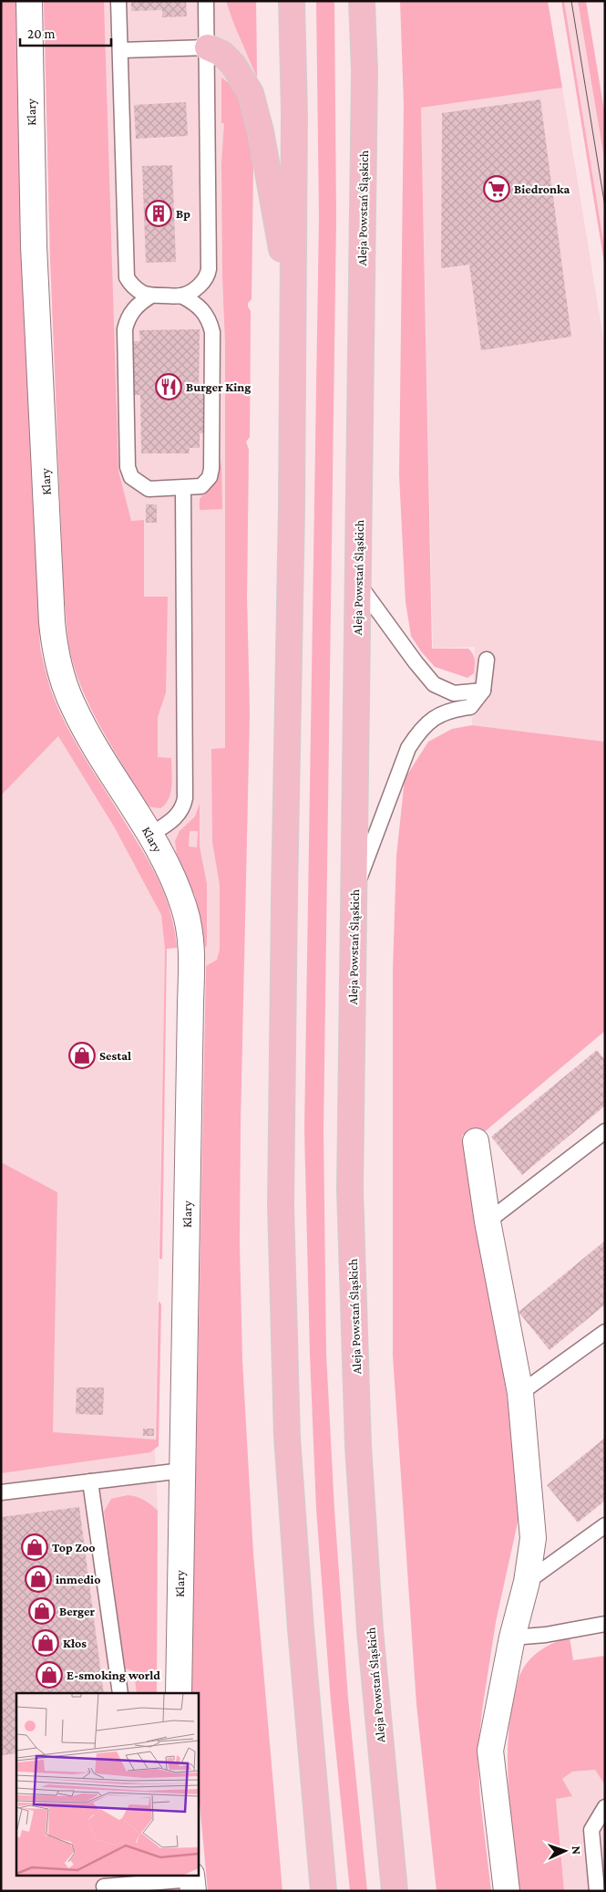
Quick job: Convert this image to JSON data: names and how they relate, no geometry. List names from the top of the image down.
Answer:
{
  "streets": {
    "main road": ["Aleja Powstań Śląskich"],
    "street": ["Klary"]
  },
  "places": {
    "supermarket": ["Biedronka"],
    "building": ["Bp"],
    "restaurant": ["Burger King"],
    "shop": [
      "Sestal",
      "Top Zoo",
      "inmedio",
      "Berger",
      "Kłos",
      "E-smoking world"
    ]
  },
  "scale_bar": "20 m",
  "north": "right"
}
